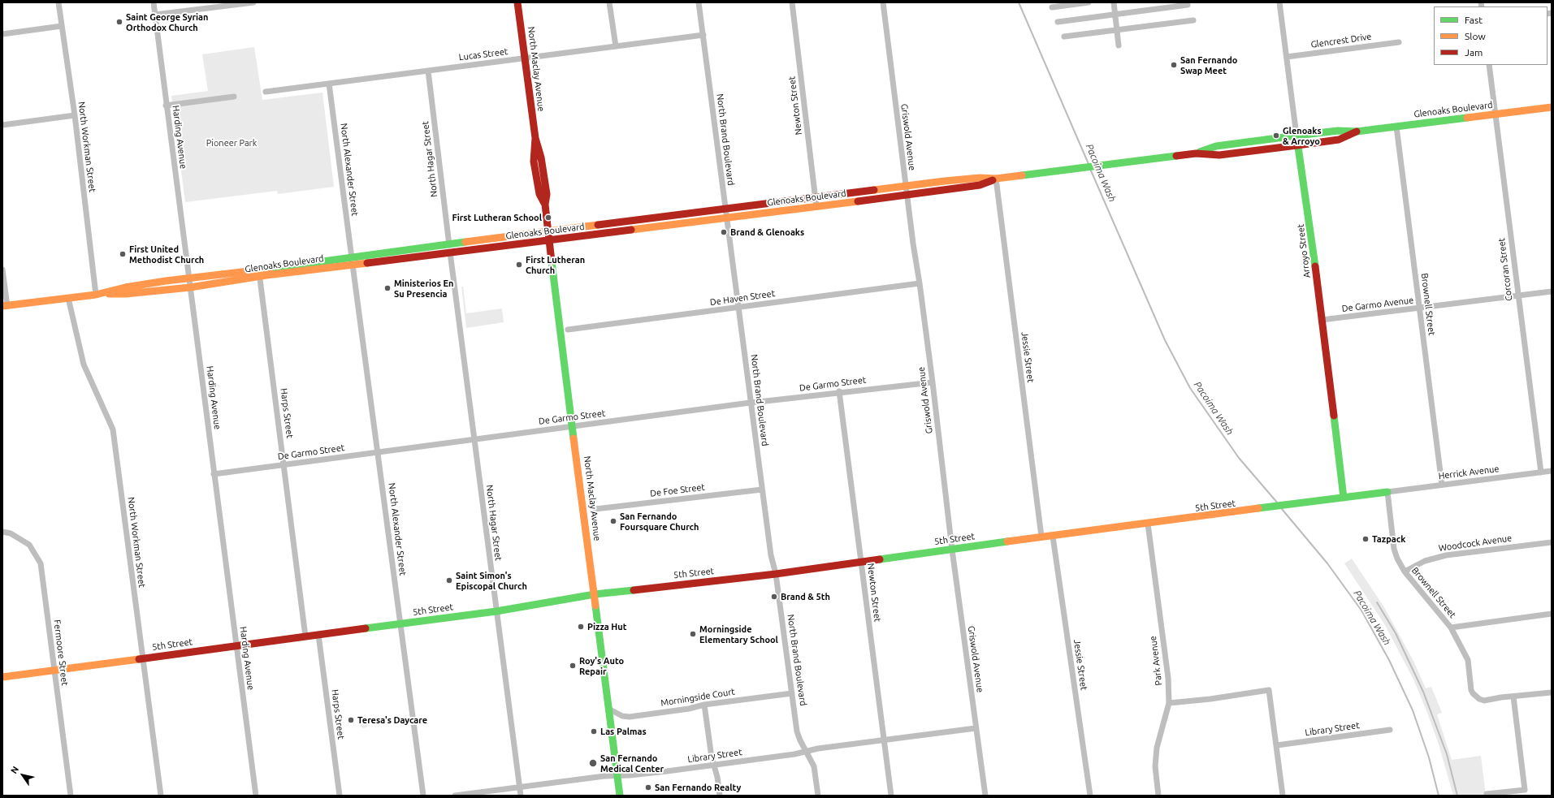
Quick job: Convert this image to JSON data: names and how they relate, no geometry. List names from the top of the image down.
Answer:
{
  "streets": {
    "main road": [
      "North Maclay Avenue",
      "Glenoaks Boulevard",
      "Arroyo Street",
      "5th Street"
    ],
    "street": [
      "Glencrest Drive",
      "Lucas Street",
      "Newton Street",
      "Harding Avenue",
      "Griswold Avenue",
      "North Brand Boulevard",
      "North Workman Street",
      "North Hagar Street",
      "North Alexander Street",
      "Corcoran Street",
      "De Haven Street",
      "De Garmo Avenue",
      "Brownell Street",
      "Jessie Street",
      "De Garmo Street",
      "Harps Street",
      "Herrick Avenue",
      "De Foe Street",
      "Woodcock Avenue",
      "Fermoore Street",
      "Park Avenue",
      "Morningside Court",
      "Library Street"
    ]
  },
  "crossings": [
    ["Glencrest Drive", "Arroyo Street"],
    ["Lucas Street", "North Maclay Avenue"],
    ["Lucas Street", "North Brand Boulevard"],
    ["Lucas Street", "North Hagar Street"],
    ["Lucas Street", "North Alexander Street"],
    ["North Maclay Avenue", "Glenoaks Boulevard"],
    ["North Maclay Avenue", "De Garmo Street"],
    ["North Maclay Avenue", "5th Street"],
    ["North Maclay Avenue", "Morningside Court"],
    ["North Maclay Avenue", "Library Street"],
    ["Newton Street", "Glenoaks Boulevard"],
    ["Newton Street", "De Garmo Street"],
    ["Newton Street", "5th Street"],
    ["Newton Street", "Library Street"],
    ["Glenoaks Boulevard", "Harding Avenue"],
    ["Glenoaks Boulevard", "Griswold Avenue"],
    ["Glenoaks Boulevard", "North Brand Boulevard"],
    ["Glenoaks Boulevard", "North Workman Street"],
    ["Glenoaks Boulevard", "North Hagar Street"],
    ["Glenoaks Boulevard", "North Alexander Street"],
    ["Glenoaks Boulevard", "Arroyo Street"],
    ["Glenoaks Boulevard", "Corcoran Street"],
    ["Glenoaks Boulevard", "Brownell Street"],
    ["Glenoaks Boulevard", "Jessie Street"],
    ["Glenoaks Boulevard", "Harps Street"],
    ["Harding Avenue", "De Garmo Street"],
    ["Harding Avenue", "5th Street"],
    ["Griswold Avenue", "De Haven Street"],
    ["Griswold Avenue", "De Garmo Street"],
    ["Griswold Avenue", "5th Street"],
    ["Griswold Avenue", "Library Street"],
    ["North Brand Boulevard", "De Haven Street"],
    ["North Brand Boulevard", "De Garmo Street"],
    ["North Brand Boulevard", "De Foe Street"],
    ["North Brand Boulevard", "5th Street"],
    ["North Brand Boulevard", "Morningside Court"],
    ["North Brand Boulevard", "Library Street"],
    ["North Workman Street", "5th Street"],
    ["North Hagar Street", "De Garmo Street"],
    ["North Hagar Street", "5th Street"],
    ["North Hagar Street", "Library Street"],
    ["North Alexander Street", "De Garmo Street"],
    ["North Alexander Street", "5th Street"],
    ["Arroyo Street", "De Garmo Avenue"],
    ["Arroyo Street", "5th Street"],
    ["Corcoran Street", "De Garmo Avenue"],
    ["Corcoran Street", "Herrick Avenue"],
    ["De Garmo Avenue", "Brownell Street"],
    ["Brownell Street", "Herrick Avenue"],
    ["Brownell Street", "5th Street"],
    ["Brownell Street", "Woodcock Avenue"],
    ["Jessie Street", "5th Street"],
    ["De Garmo Street", "Harps Street"],
    ["Harps Street", "5th Street"],
    ["Herrick Avenue", "5th Street"],
    ["5th Street", "Fermoore Street"],
    ["5th Street", "Park Avenue"]
  ],
  "water": ["Pacoima Wash"],
  "parks": ["Pioneer Park"],
  "places": [
    "Saint George Syrian Orthodox Church",
    "San Fernando Swap Meet",
    "Glenoaks & Arroyo",
    "First Lutheran School",
    "Brand & Glenoaks",
    "First United Methodist Church",
    "First Lutheran Church",
    "Ministerios En Su Presencia",
    "San Fernando Foursquare Church",
    "Tazpack",
    "Saint Simon's Episcopal Church",
    "Brand & 5th",
    "Pizza Hut",
    "Morningside Elementary School",
    "Roy's Auto Repair",
    "Teresa's Daycare",
    "Las Palmas",
    "San Fernando Medical Center",
    "San Fernando Realty"
  ],
  "legend": ["Fast", "Slow", "Jam"],
  "north": "top left"
}
